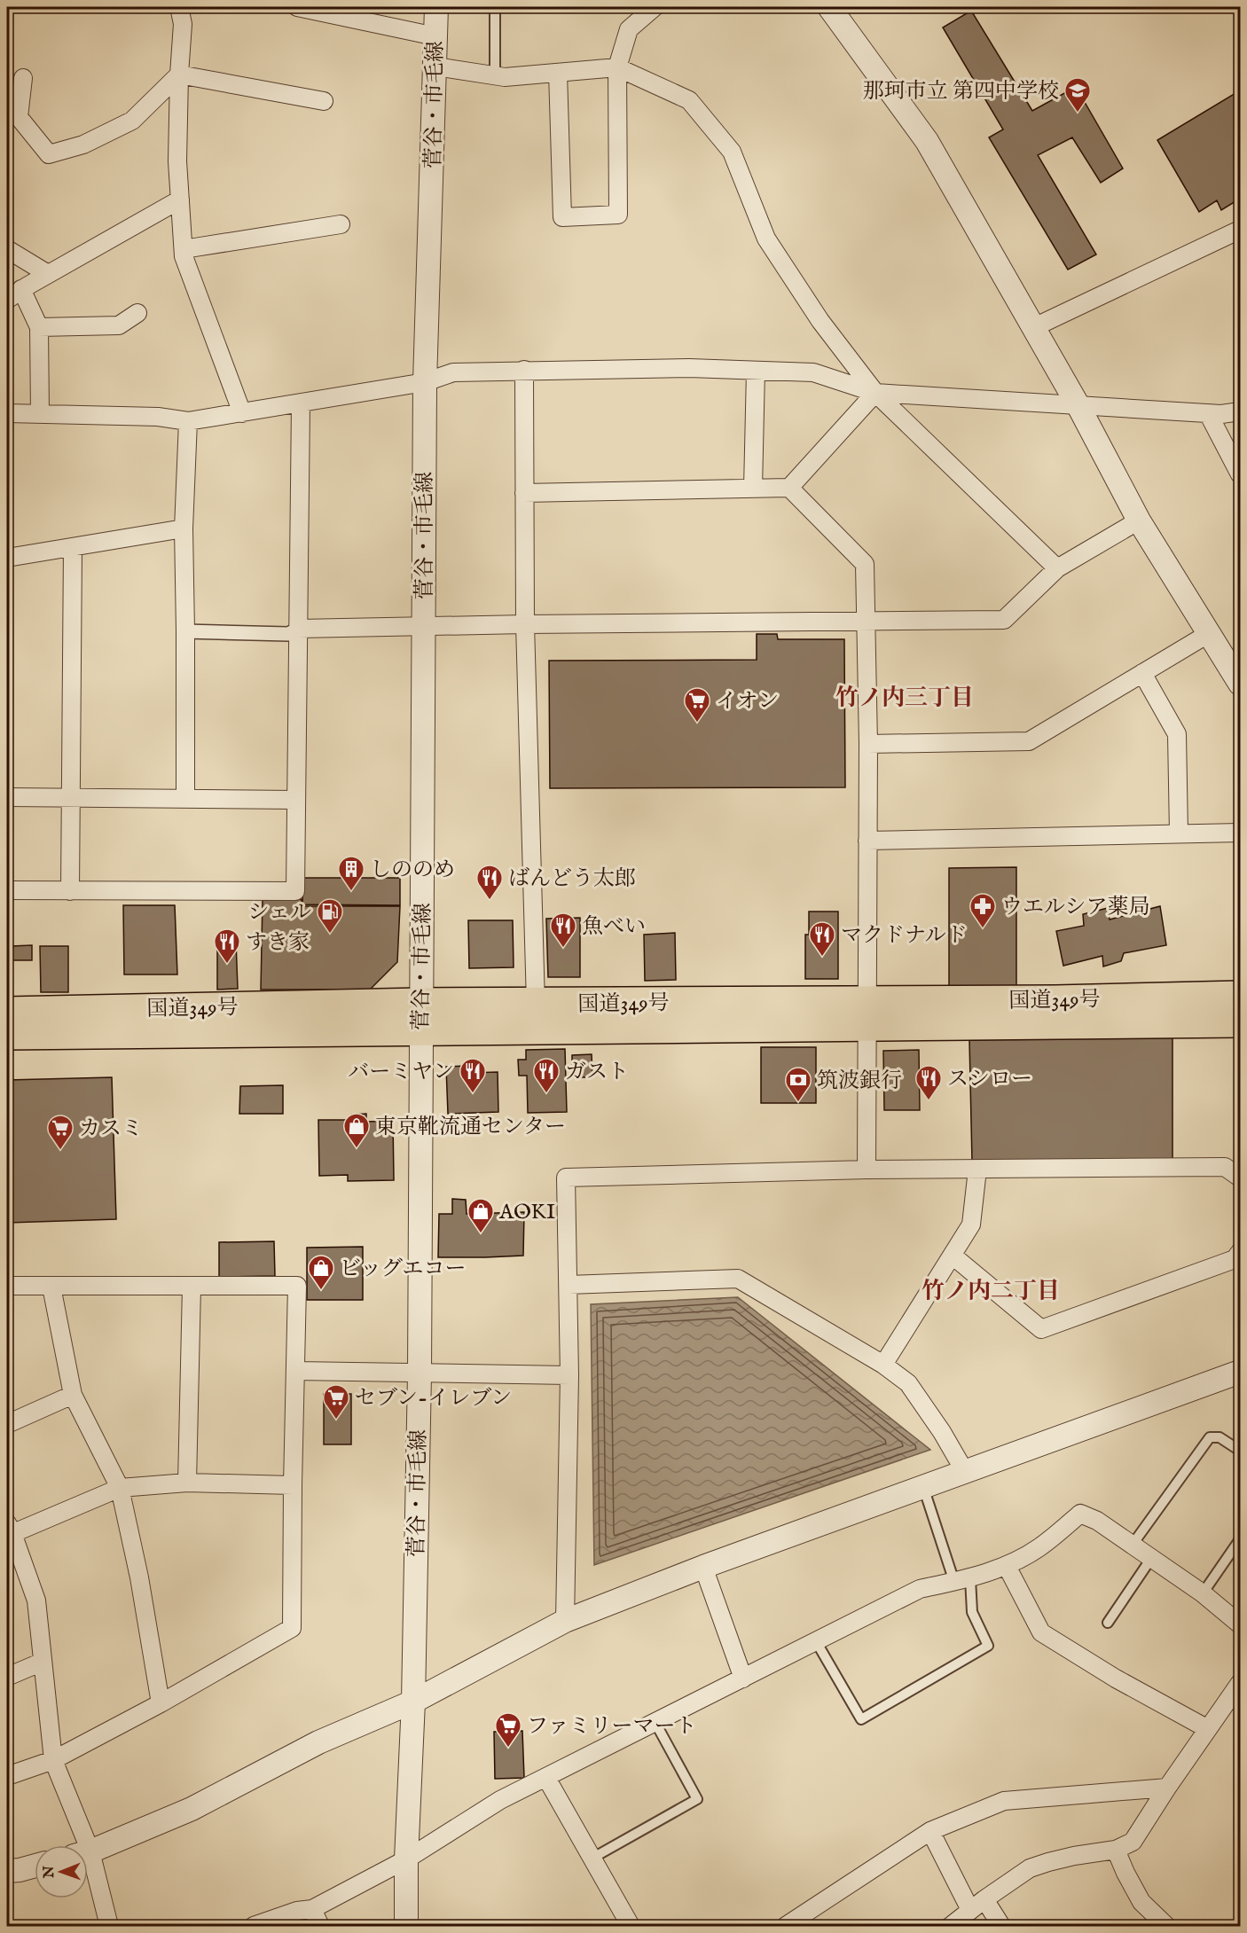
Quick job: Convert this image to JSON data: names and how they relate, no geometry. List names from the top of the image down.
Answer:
{
  "streets": {
    "highway": ["国道349号"],
    "street": ["菅谷・市毛線"]
  },
  "crossings": [
    ["菅谷・市毛線", "国道349号"]
  ],
  "districts": ["竹ノ内三丁目", "竹ノ内二丁目"],
  "places": {
    "school or university": ["那珂市立 第四中学校"],
    "supermarket": [
      "イオン",
      "カスミ",
      "セブン-イレブン",
      "ファミリーマート"
    ],
    "building": ["しののめ"],
    "restaurant": [
      "ばんどう太郎",
      "魚べい",
      "マクドナルド",
      "すき家",
      "バーミヤン",
      "ガスト",
      "スシロー"
    ],
    "pharmacy": ["ウエルシア薬局"],
    "fuel station": ["シェル"],
    "bank": ["筑波銀行"],
    "shop": ["東京靴流通センター", "AOKI", "ビッグエコー"]
  },
  "north": "left"
}
